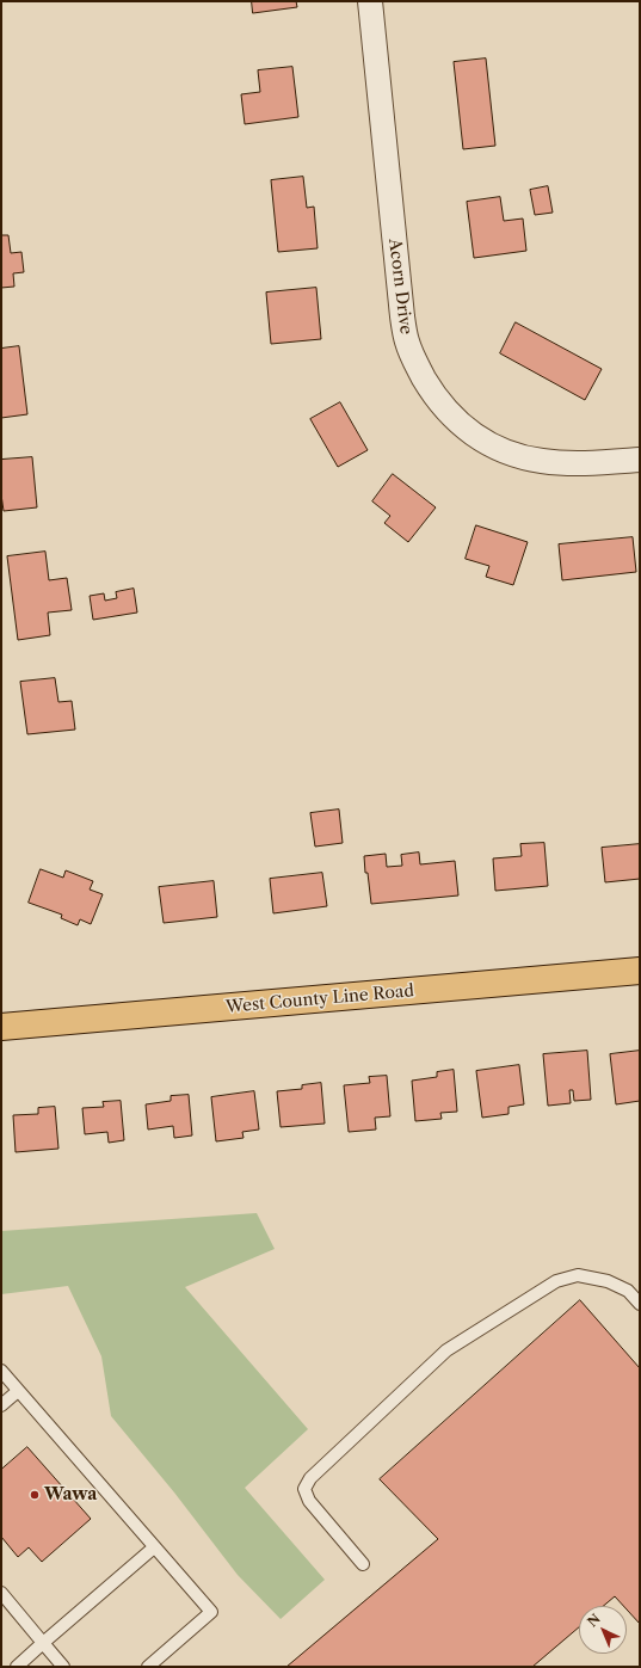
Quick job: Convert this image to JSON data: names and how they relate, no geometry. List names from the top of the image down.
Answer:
{
  "streets": {
    "main road": ["West County Line Road"],
    "street": ["Acorn Drive"]
  },
  "places": ["Wawa"],
  "north": "top left"
}
